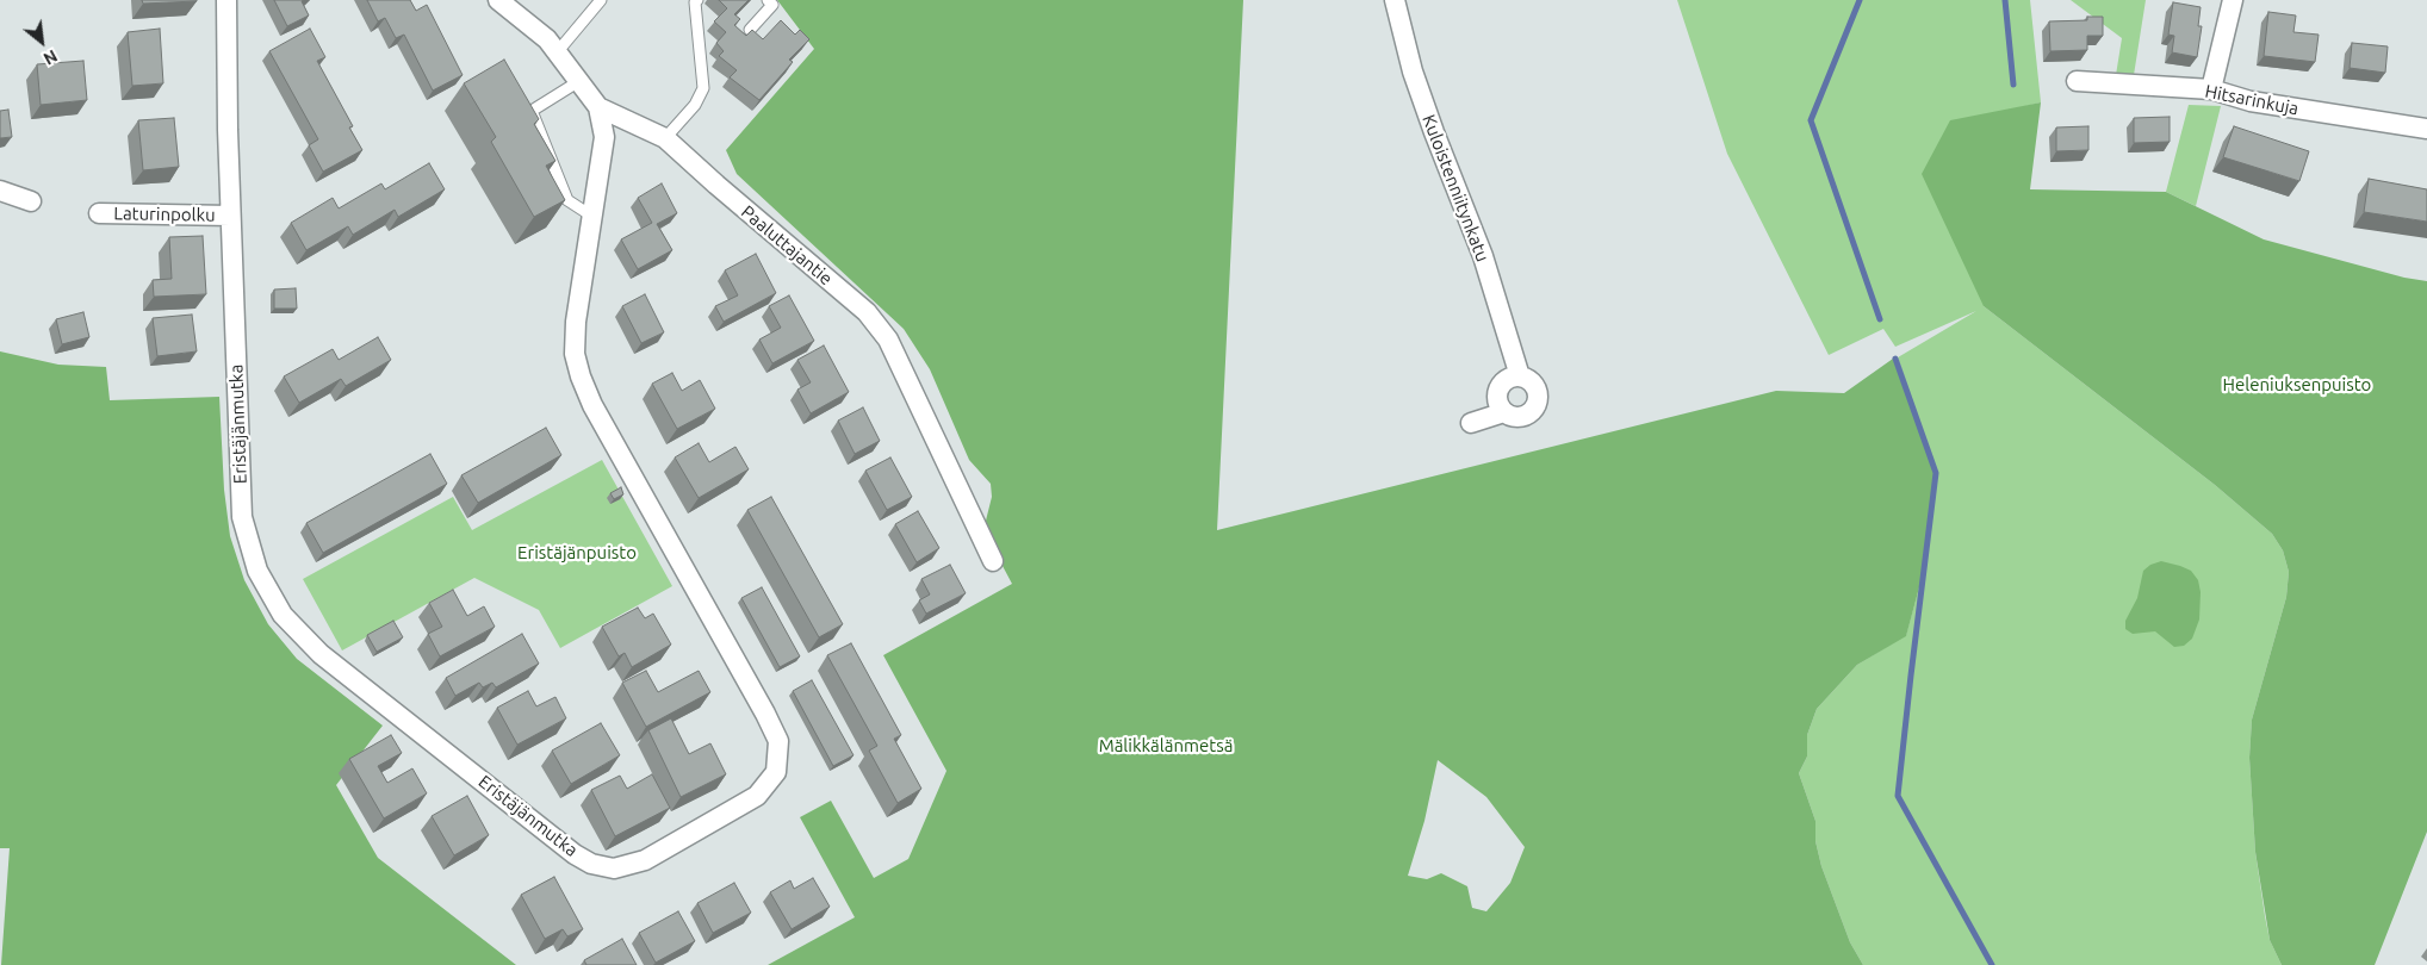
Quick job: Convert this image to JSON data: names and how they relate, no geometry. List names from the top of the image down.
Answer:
{
  "streets": {
    "street": [
      "Hitsarinkuja",
      "Kuloistenniitynkatu",
      "Laturinpolku",
      "Paaluttajantie",
      "Eristäjänmutka"
    ]
  },
  "crossings": [
    ["Laturinpolku", "Eristäjänmutka"],
    ["Paaluttajantie", "Eristäjänmutka"]
  ],
  "parks": ["Heleniuksenpuisto", "Eristäjänpuisto", "Mälikkälänmetsä"],
  "north": "bottom right"
}
